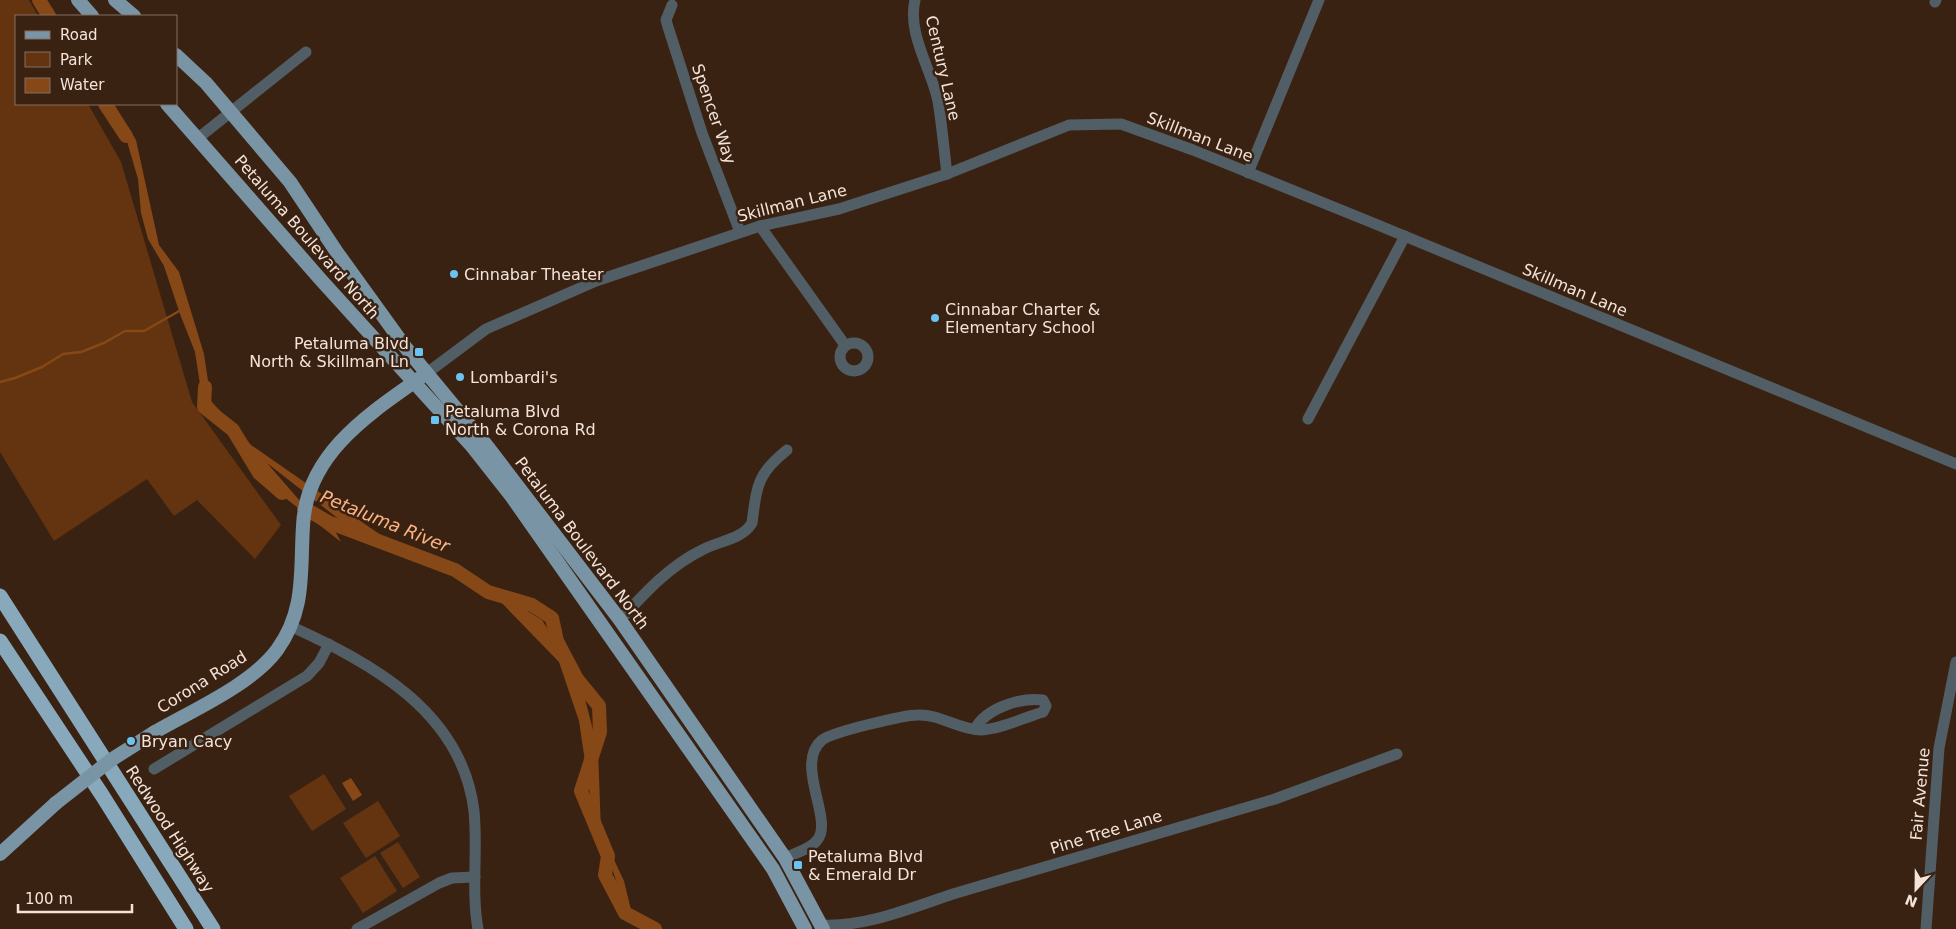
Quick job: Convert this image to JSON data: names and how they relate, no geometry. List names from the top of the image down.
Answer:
{
  "streets": {
    "highway": ["Redwood Highway"],
    "main road": ["Petaluma Boulevard North", "Corona Road"],
    "street": [
      "Century Lane",
      "Spencer Way",
      "Skillman Lane",
      "Fair Avenue",
      "Pine Tree Lane"
    ]
  },
  "crossings": [
    ["Century Lane", "Skillman Lane"],
    ["Spencer Way", "Skillman Lane"],
    ["Skillman Lane", "Petaluma Boulevard North"],
    ["Skillman Lane", "Corona Road"],
    ["Petaluma Boulevard North", "Corona Road"],
    ["Petaluma Boulevard North", "Pine Tree Lane"]
  ],
  "water": ["Petaluma River"],
  "places": {
    "other": [
      "Cinnabar Theater",
      "Cinnabar Charter & Elementary School",
      "Lombardi's",
      "Bryan Cacy"
    ],
    "transit": ["Petaluma Blvd North & Skillman Ln", "Petaluma Blvd North & Corona Rd", "Petaluma Blvd & Emerald Dr"]
  },
  "legend": ["Road", "Park", "Water"],
  "scale_bar": "100 m",
  "north": "bottom"
}
